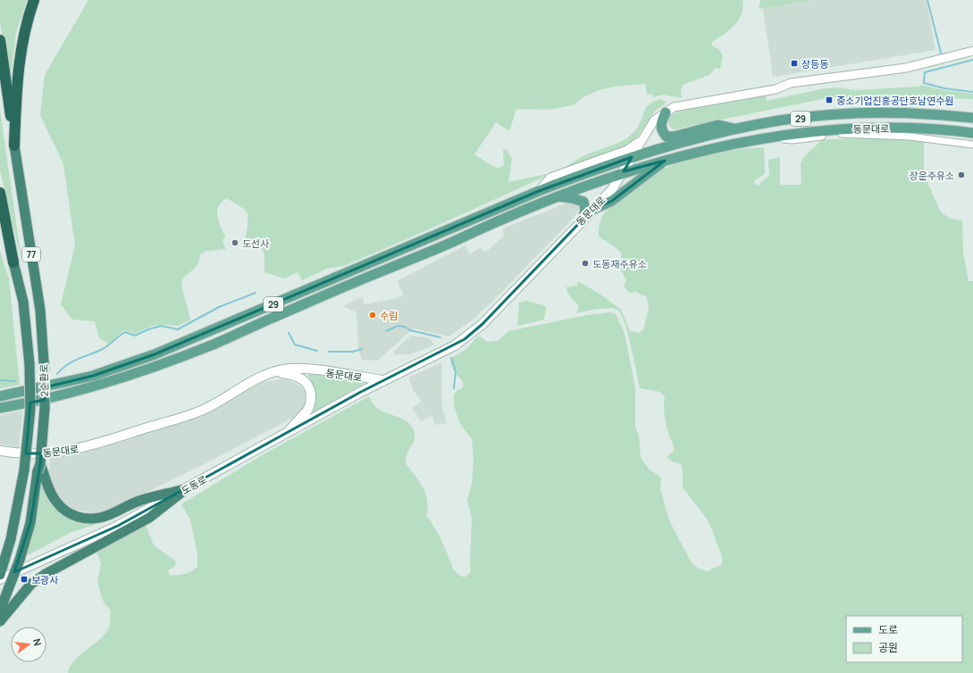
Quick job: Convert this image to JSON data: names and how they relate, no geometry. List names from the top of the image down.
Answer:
{
  "streets": {
    "highway": ["77", "2순환로"],
    "main road": ["29", "동문대로", "도동로"]
  },
  "crossings": [
    ["동문대로", "도동로"]
  ],
  "places": {
    "transit": ["장등동", "중소기업진흥공단호남연수원", "보광사"],
    "other": [
      "장운주유소",
      "도선사",
      "도동재주유소",
      "수림"
    ]
  },
  "legend": ["도로", "공원"],
  "north": "right"
}
